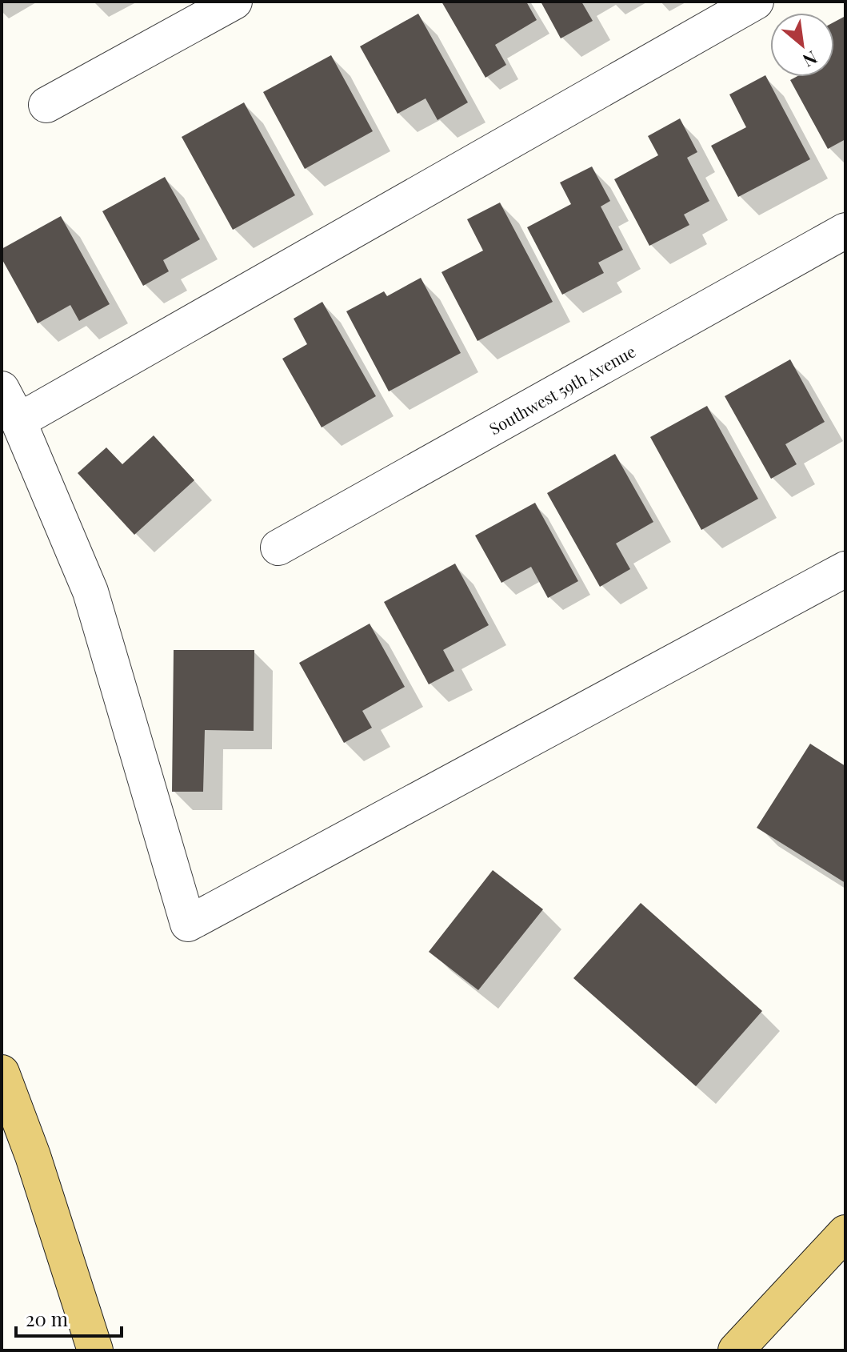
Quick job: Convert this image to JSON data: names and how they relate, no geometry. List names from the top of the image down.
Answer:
{
  "streets": {
    "street": ["Southwest 59th Avenue"]
  },
  "scale_bar": "20 m",
  "north": "bottom right"
}
